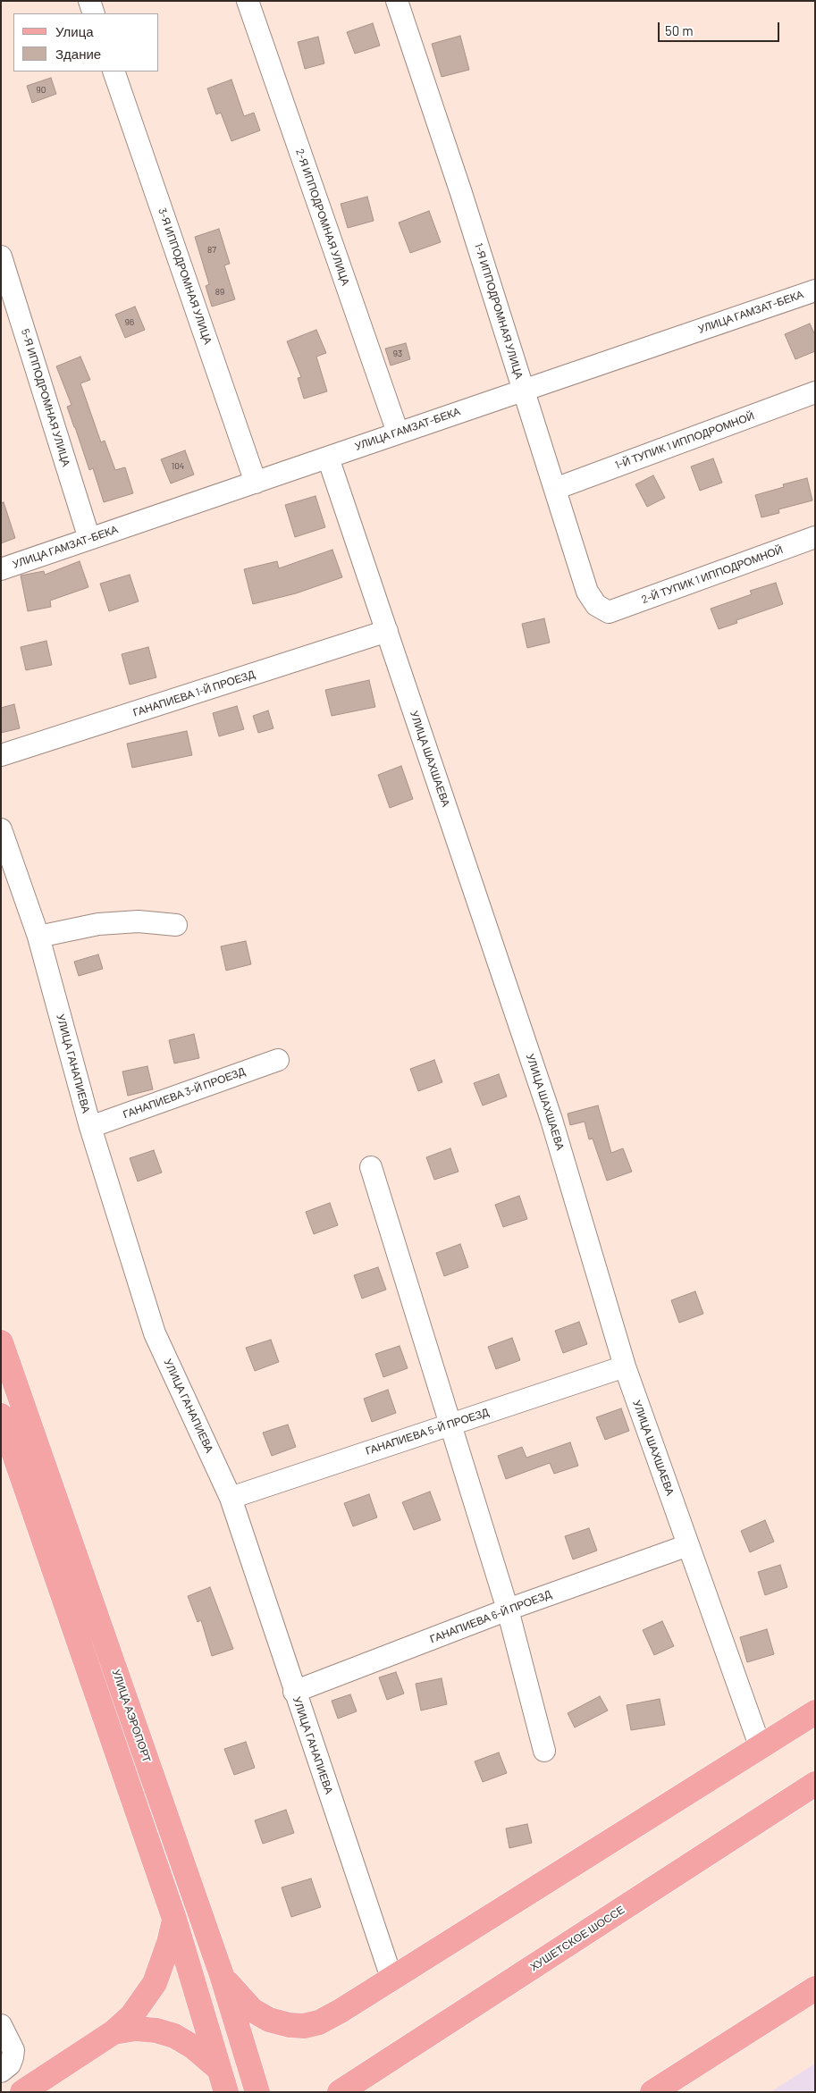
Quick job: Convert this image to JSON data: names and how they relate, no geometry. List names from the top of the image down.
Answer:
{
  "streets": {
    "main road": ["УЛИЦА АЭРОПОРТ", "ХУШЕТСКОЕ ШОССЕ"],
    "street": [
      "2-Я ИППОДРОМНАЯ УЛИЦА",
      "3-Я ИППОДРОМНАЯ УЛИЦА",
      "1-Я ИППОДРОМНАЯ УЛИЦА",
      "УЛИЦА ГАМЗАТ-БЕКА",
      "5-Я ИППОДРОМНАЯ УЛИЦА",
      "1-Й ТУПИК 1 ИППОДРОМНОЙ",
      "2-Й ТУПИК 1 ИППОДРОМНОЙ",
      "ГАНАПИЕВА 1-Й ПРОЕЗД",
      "УЛИЦА ШАХШАЕВА",
      "УЛИЦА ГАНАПИЕВА",
      "ГАНАПИЕВА 3-Й ПРОЕЗД",
      "ГАНАПИЕВА 5-Й ПРОЕЗД",
      "ГАНАПИЕВА 6-Й ПРОЕЗД"
    ]
  },
  "crossings": [
    ["2-Я ИППОДРОМНАЯ УЛИЦА", "УЛИЦА ГАМЗАТ-БЕКА"],
    ["3-Я ИППОДРОМНАЯ УЛИЦА", "УЛИЦА ГАМЗАТ-БЕКА"],
    ["1-Я ИППОДРОМНАЯ УЛИЦА", "УЛИЦА ГАМЗАТ-БЕКА"],
    ["1-Я ИППОДРОМНАЯ УЛИЦА", "1-Й ТУПИК 1 ИППОДРОМНОЙ"],
    ["1-Я ИППОДРОМНАЯ УЛИЦА", "2-Й ТУПИК 1 ИППОДРОМНОЙ"],
    ["УЛИЦА ГАМЗАТ-БЕКА", "5-Я ИППОДРОМНАЯ УЛИЦА"],
    ["УЛИЦА ГАМЗАТ-БЕКА", "УЛИЦА ШАХШАЕВА"],
    ["ГАНАПИЕВА 1-Й ПРОЕЗД", "УЛИЦА ШАХШАЕВА"],
    ["УЛИЦА ШАХШАЕВА", "ГАНАПИЕВА 5-Й ПРОЕЗД"],
    ["УЛИЦА ШАХШАЕВА", "ГАНАПИЕВА 6-Й ПРОЕЗД"],
    ["УЛИЦА ГАНАПИЕВА", "ГАНАПИЕВА 3-Й ПРОЕЗД"],
    ["УЛИЦА ГАНАПИЕВА", "ГАНАПИЕВА 5-Й ПРОЕЗД"],
    ["УЛИЦА ГАНАПИЕВА", "ГАНАПИЕВА 6-Й ПРОЕЗД"]
  ],
  "house_numbers": [
    "90",
    "87",
    "89",
    "96",
    "93",
    "104"
  ],
  "legend": ["Улица", "Здание"],
  "scale_bar": "50 m"
}
